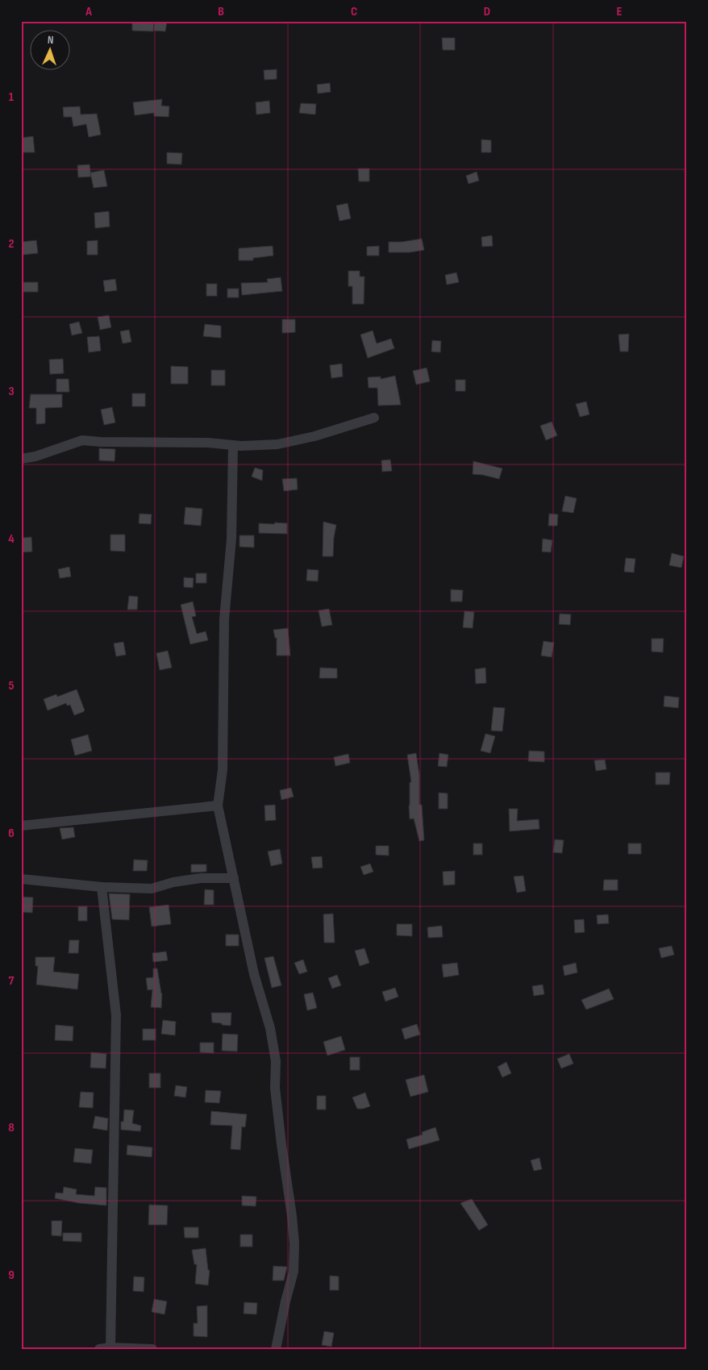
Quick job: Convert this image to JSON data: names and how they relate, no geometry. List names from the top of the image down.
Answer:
{
  "north": "top",
  "grid": {
    "columns": [
      "A",
      "B",
      "C",
      "D",
      "E"
    ],
    "rows": [
      "1",
      "2",
      "3",
      "4",
      "5",
      "6",
      "7",
      "8",
      "9"
    ]
  }
}
